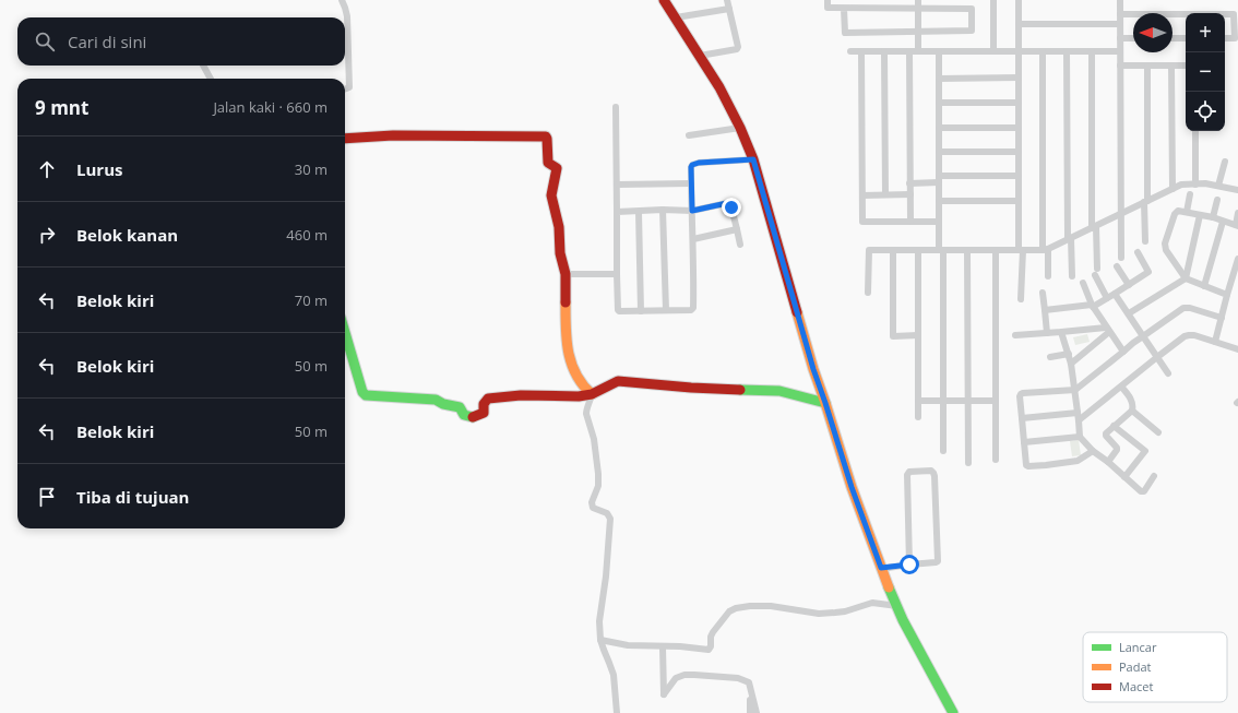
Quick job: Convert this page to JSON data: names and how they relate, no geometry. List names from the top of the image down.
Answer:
{
  "legend": ["Lancar", "Padat", "Macet"],
  "north": "left",
  "page": {
    "map_buttons": ["+", "−"],
    "search": "Cari di sini",
    "heading": ["9 mnt", "Jalan kaki · 660 m"],
    "list": [
      ["Lurus", "30 m"],
      ["Belok kanan", "460 m"],
      ["Belok kiri", "70 m"],
      ["Belok kiri", "50 m"],
      ["Belok kiri", "50 m"],
      "Tiba di tujuan"
    ]
  }
}
